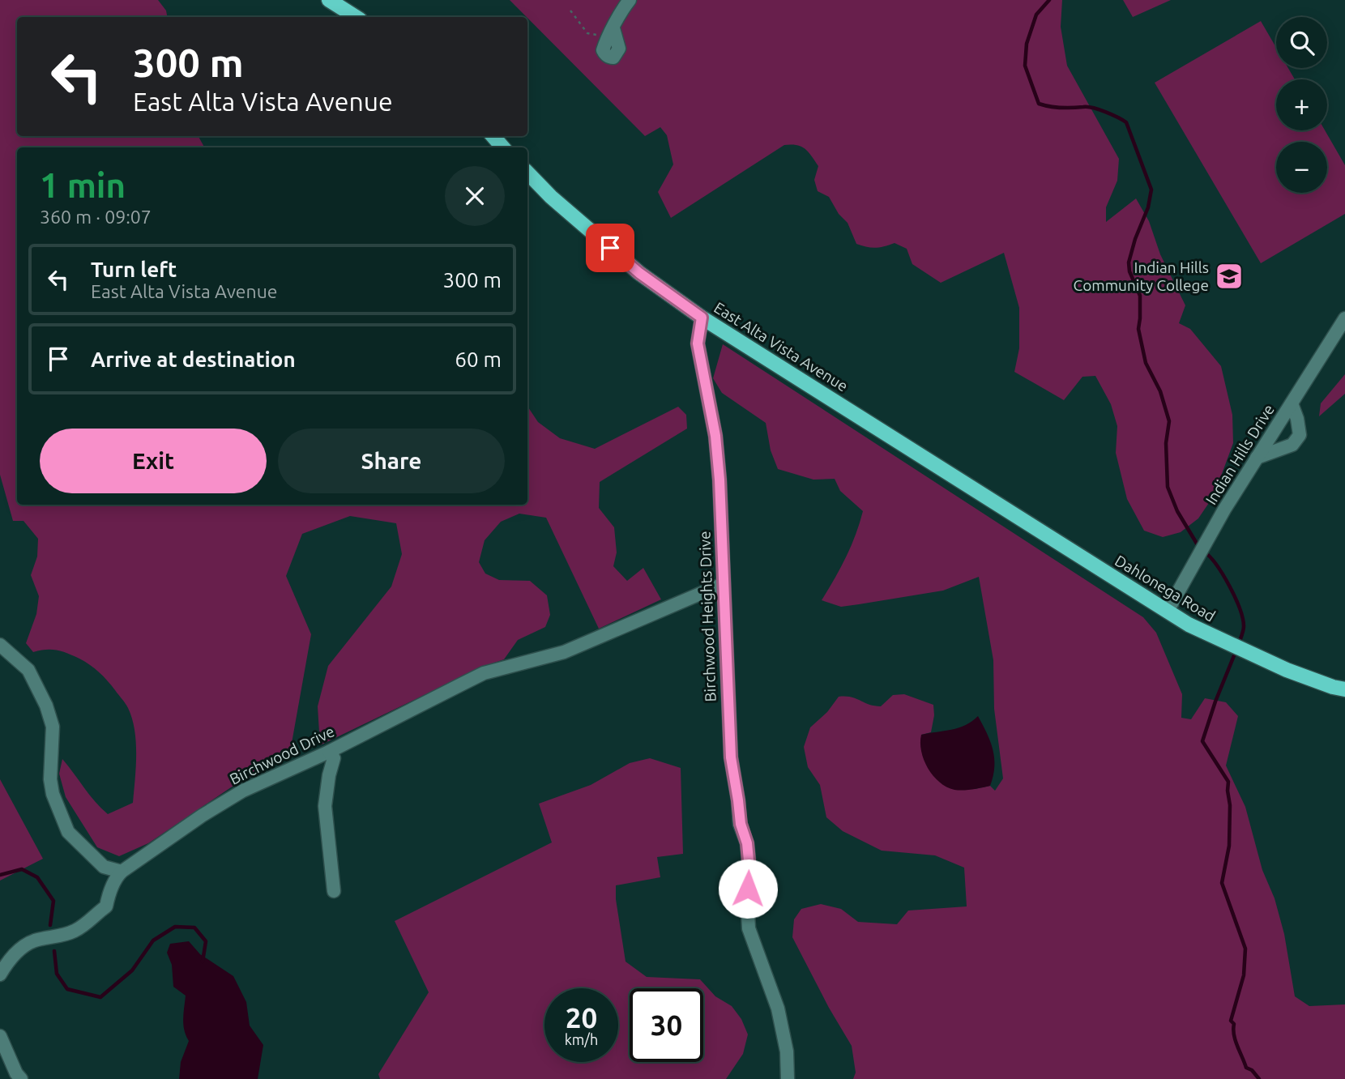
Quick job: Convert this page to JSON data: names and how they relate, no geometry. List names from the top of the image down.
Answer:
{
  "streets": {
    "main road": ["East Alta Vista Avenue", "Dahlonega Road"],
    "street": ["Indian Hills Drive", "Birchwood Heights Drive", "Birchwood Drive"]
  },
  "crossings": [
    ["East Alta Vista Avenue", "Dahlonega Road"],
    ["East Alta Vista Avenue", "Birchwood Heights Drive"],
    ["Indian Hills Drive", "Dahlonega Road"],
    ["Birchwood Heights Drive", "Birchwood Drive"]
  ],
  "places": {
    "school or university": ["Indian Hills Community College"]
  },
  "page": {
    "map_buttons": ["+", "−"],
    "turn": ["300 m", "East Alta Vista Avenue"],
    "heading": ["1 min", "360 m · 09:07"],
    "list": [
      {
        "name": "Turn left",
        "note": "East Alta Vista Avenue",
        "value": "300 m"
      },
      {
        "name": "Arrive at destination",
        "value": "60 m"
      }
    ],
    "buttons": ["Exit", "Share"],
    "speed": "20 km/h",
    "limit": "30"
  }
}
